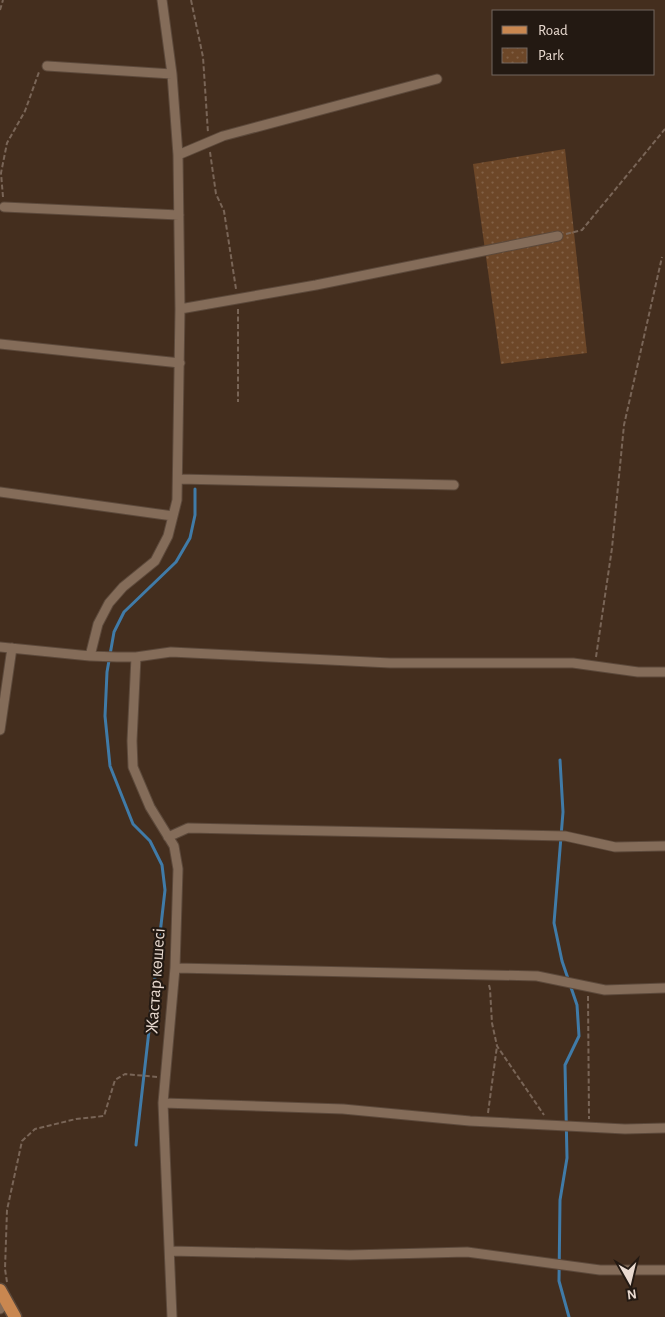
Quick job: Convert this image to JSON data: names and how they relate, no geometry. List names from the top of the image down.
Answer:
{
  "streets": {
    "street": ["Жастар көшесі"]
  },
  "legend": ["Road", "Park"],
  "north": "bottom"
}
